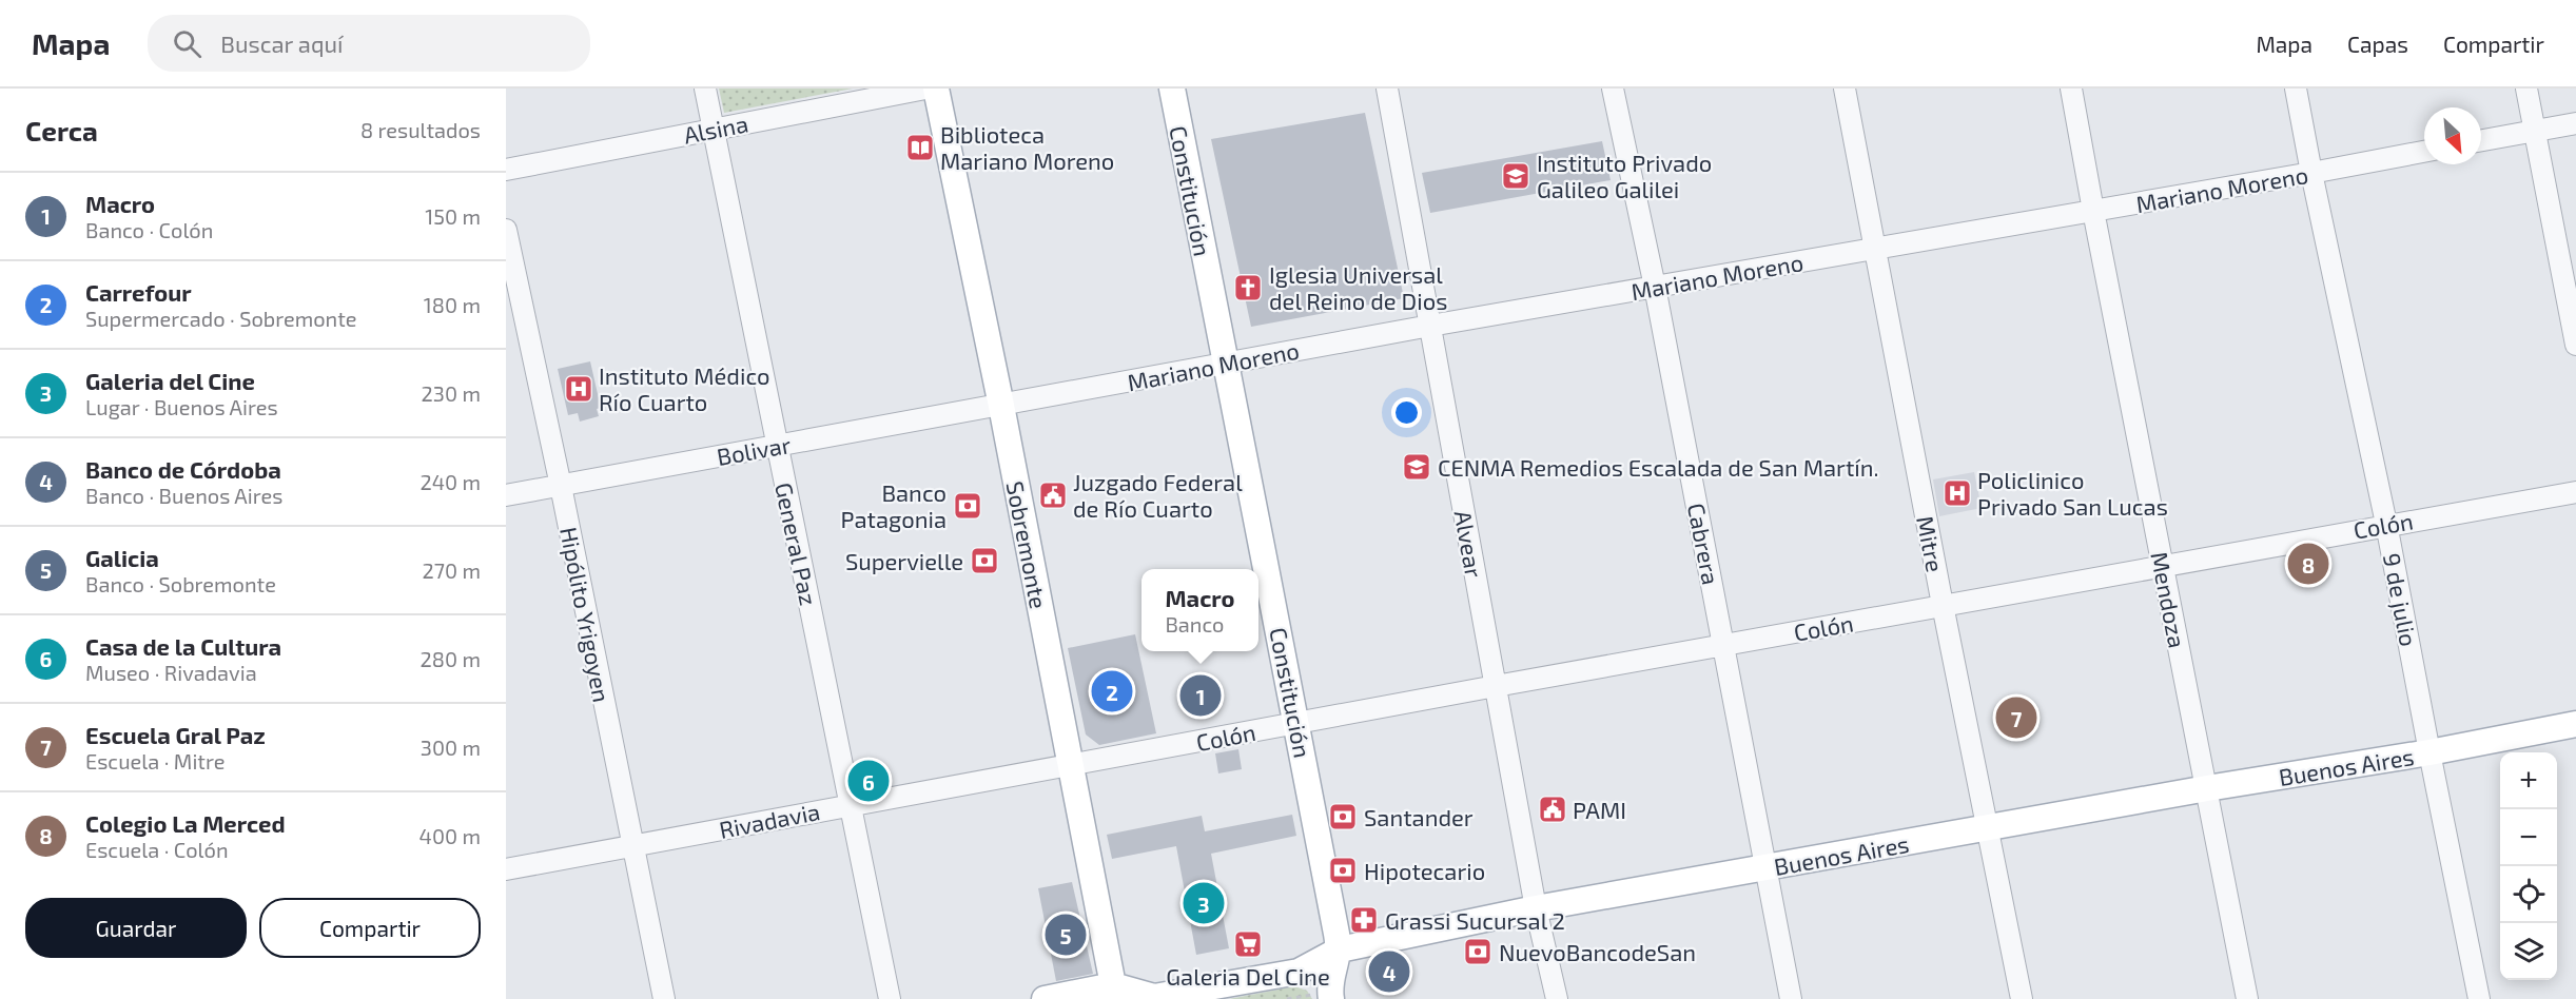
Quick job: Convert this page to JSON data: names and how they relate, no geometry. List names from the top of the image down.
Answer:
{
  "streets": {
    "main road": ["Constitución", "Sobremonte", "Buenos Aires"],
    "street": [
      "Alsina",
      "Mariano Moreno",
      "Bolivar",
      "Colón",
      "General Paz",
      "Alvear",
      "Cabrera",
      "Mitre",
      "Mendoza",
      "9 de julio",
      "Hipólito Yrigoyen",
      "Rivadavia"
    ]
  },
  "crossings": [
    ["Alsina", "General Paz"],
    ["Mariano Moreno", "Constitución"],
    ["Mariano Moreno", "Bolivar"],
    ["Mariano Moreno", "Alvear"],
    ["Mariano Moreno", "Cabrera"],
    ["Mariano Moreno", "Mitre"],
    ["Mariano Moreno", "Sobremonte"],
    ["Mariano Moreno", "Mendoza"],
    ["Mariano Moreno", "9 de julio"],
    ["Constitución", "Colón"],
    ["Constitución", "Buenos Aires"],
    ["Bolivar", "General Paz"],
    ["Bolivar", "Sobremonte"],
    ["Bolivar", "Hipólito Yrigoyen"],
    ["Colón", "Alvear"],
    ["Colón", "Cabrera"],
    ["Colón", "Mitre"],
    ["Colón", "Sobremonte"],
    ["Colón", "Mendoza"],
    ["Colón", "9 de julio"],
    ["Colón", "Rivadavia"],
    ["General Paz", "Rivadavia"],
    ["Alvear", "Buenos Aires"],
    ["Cabrera", "Buenos Aires"],
    ["Mitre", "Buenos Aires"],
    ["Sobremonte", "Buenos Aires"],
    ["Sobremonte", "Rivadavia"],
    ["Mendoza", "Buenos Aires"],
    ["9 de julio", "Buenos Aires"],
    ["Hipólito Yrigoyen", "Rivadavia"]
  ],
  "places": {
    "library": ["Biblioteca Mariano Moreno"],
    "school or university": ["Instituto Privado Galileo Galilei", "CENMA Remedios Escalada de San Martín."],
    "church": ["Iglesia Universal del Reino de Dios"],
    "hospital": ["Instituto Médico Río Cuarto", "Policlinico Privado San Lucas"],
    "public building": ["Juzgado Federal de Río Cuarto", "PAMI"],
    "bank": [
      "Banco Patagonia",
      "Supervielle",
      "Santander",
      "Hipotecario",
      "NuevoBancodeSan"
    ],
    "pharmacy": ["Grassi Sucursal 2"],
    "supermarket": ["Galeria Del Cine"]
  },
  "north": "bottom right",
  "page": {
    "header": "Mapa",
    "search": "Buscar aquí",
    "nav": ["Mapa", "Capas", "Compartir"],
    "heading": ["Cerca", "8 resultados"],
    "list": [
      {
        "mark": "1",
        "name": "Macro",
        "note": "Banco · Colón",
        "value": "150 m"
      },
      {
        "mark": "2",
        "name": "Carrefour",
        "note": "Supermercado · Sobremonte",
        "value": "180 m"
      },
      {
        "mark": "3",
        "name": "Galeria del Cine",
        "note": "Lugar · Buenos Aires",
        "value": "230 m"
      },
      {
        "mark": "4",
        "name": "Banco de Córdoba",
        "note": "Banco · Buenos Aires",
        "value": "240 m"
      },
      {
        "mark": "5",
        "name": "Galicia",
        "note": "Banco · Sobremonte",
        "value": "270 m"
      },
      {
        "mark": "6",
        "name": "Casa de la Cultura",
        "note": "Museo · Rivadavia",
        "value": "280 m"
      },
      {
        "mark": "7",
        "name": "Escuela Gral Paz",
        "note": "Escuela · Mitre",
        "value": "300 m"
      },
      {
        "mark": "8",
        "name": "Colegio La Merced",
        "note": "Escuela · Colón",
        "value": "400 m"
      }
    ],
    "pins": [
      "8",
      "2",
      "1",
      "7",
      "6",
      "3",
      "5",
      "4"
    ],
    "popup": ["Macro", "Banco"],
    "map_buttons": ["+", "−"],
    "buttons": ["Guardar", "Compartir"]
  }
}
